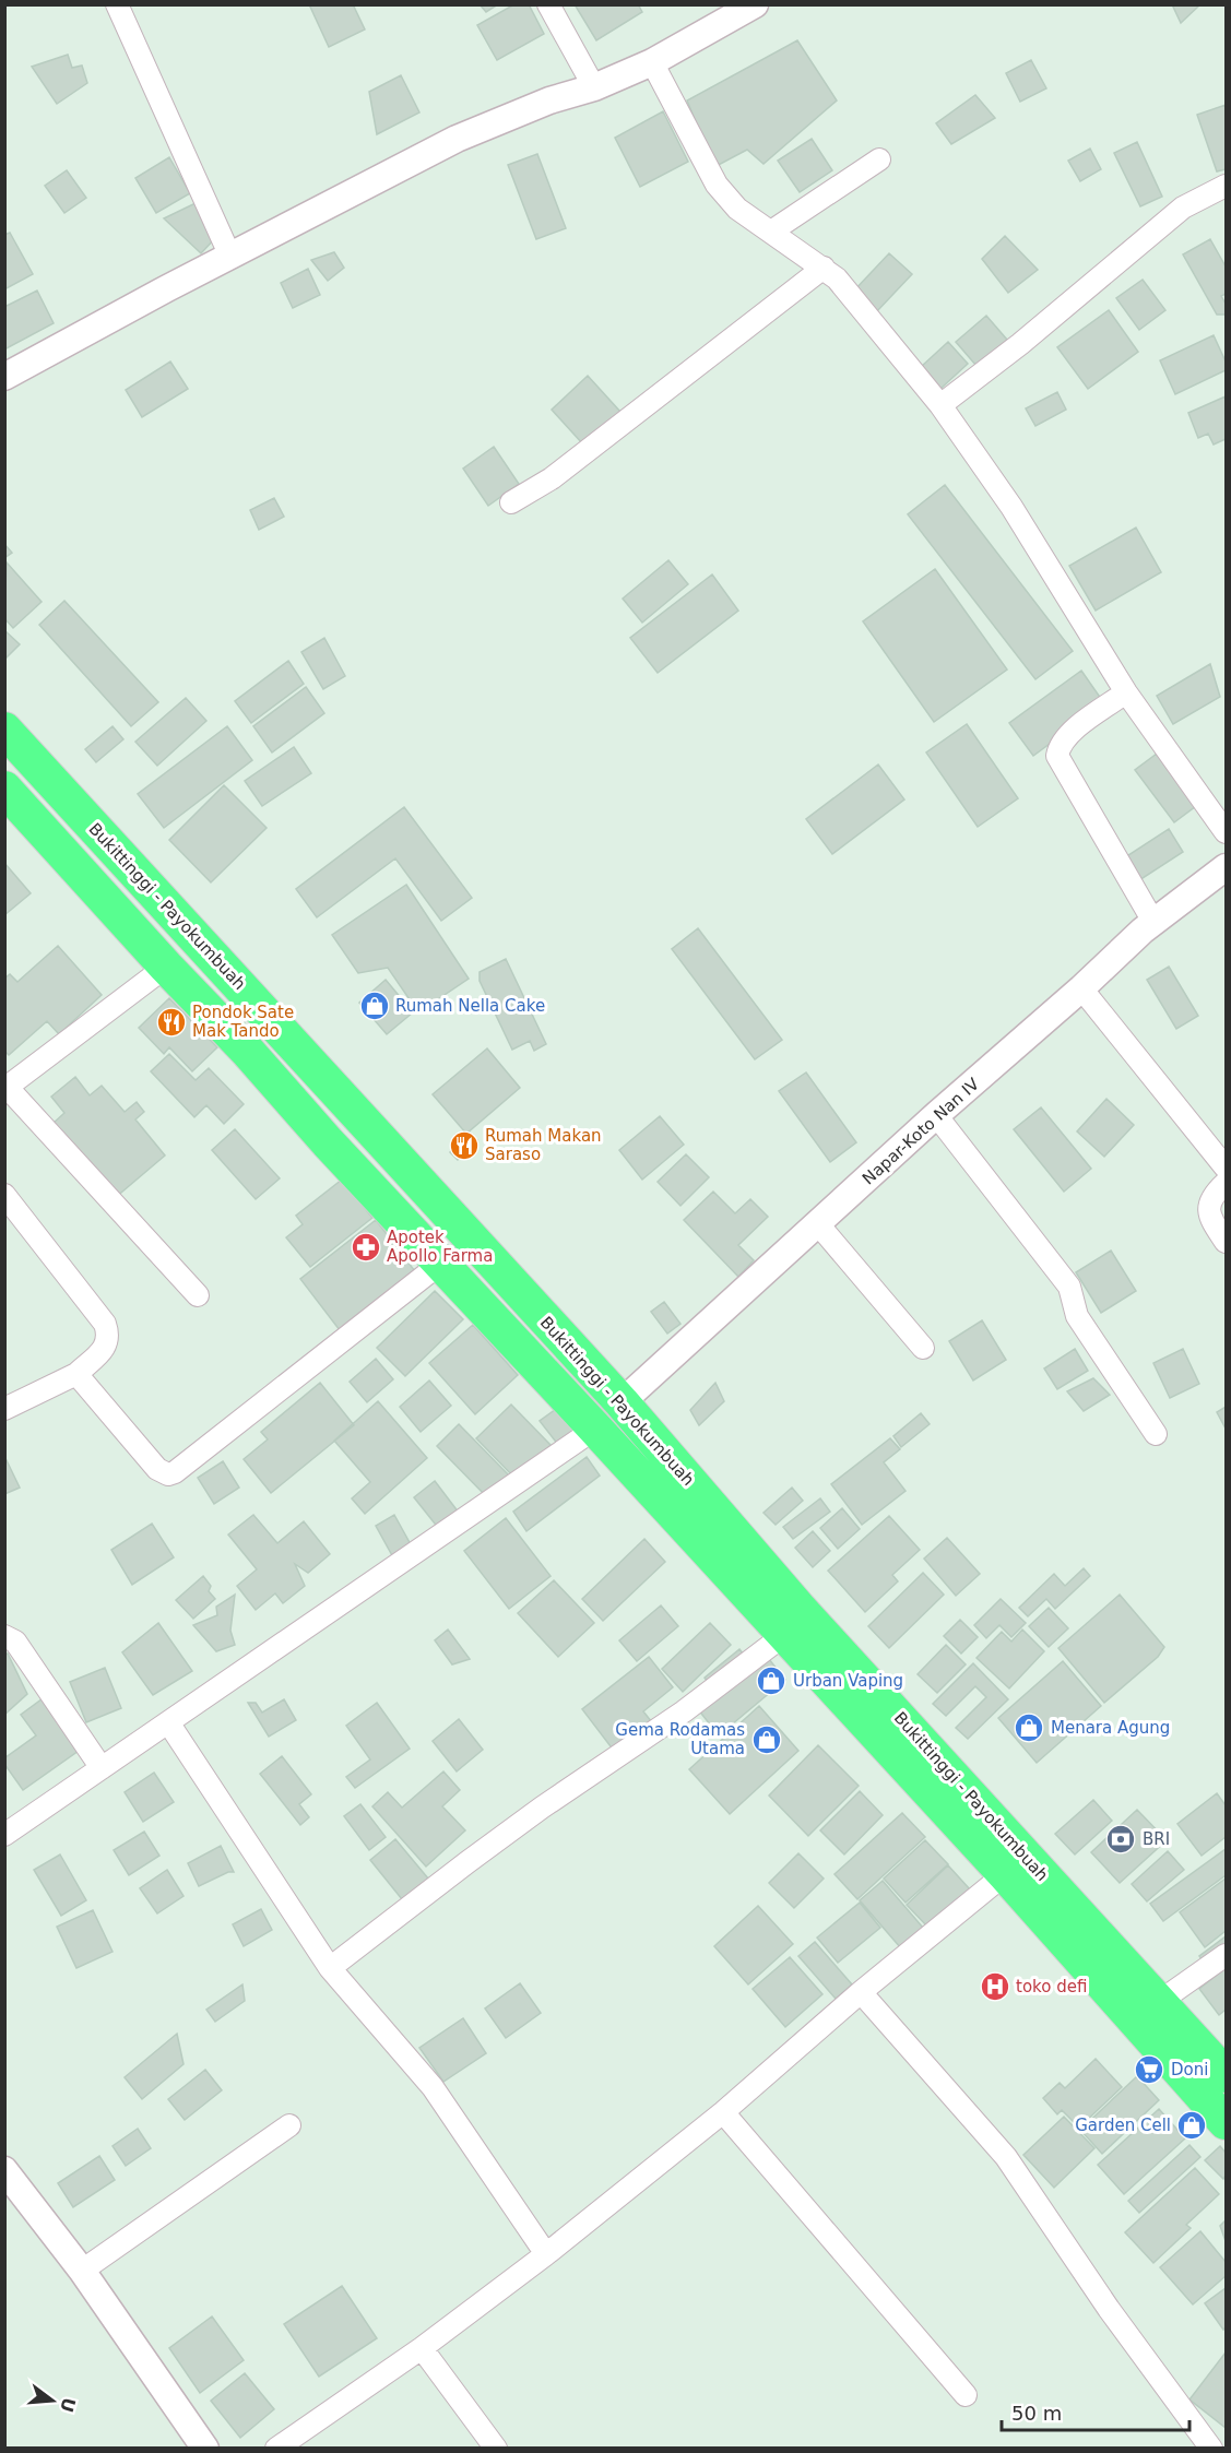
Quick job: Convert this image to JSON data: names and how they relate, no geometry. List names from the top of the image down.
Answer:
{
  "streets": {
    "highway": ["Bukittinggi - Payokumbuah"],
    "street": ["Napar-Koto Nan IV"]
  },
  "crossings": [
    ["Bukittinggi - Payokumbuah", "Napar-Koto Nan IV"]
  ],
  "places": {
    "shop": [
      "Rumah Nella Cake",
      "Urban Vaping",
      "Menara Agung",
      "Gema Rodamas Utama",
      "Garden Cell"
    ],
    "restaurant": ["Pondok Sate Mak Tando", "Rumah Makan Saraso"],
    "pharmacy": ["Apotek Apollo Farma"],
    "bank": ["BRI"],
    "hospital": ["toko defi"],
    "supermarket": ["Doni"]
  },
  "scale_bar": "50 m",
  "north": "right"
}
